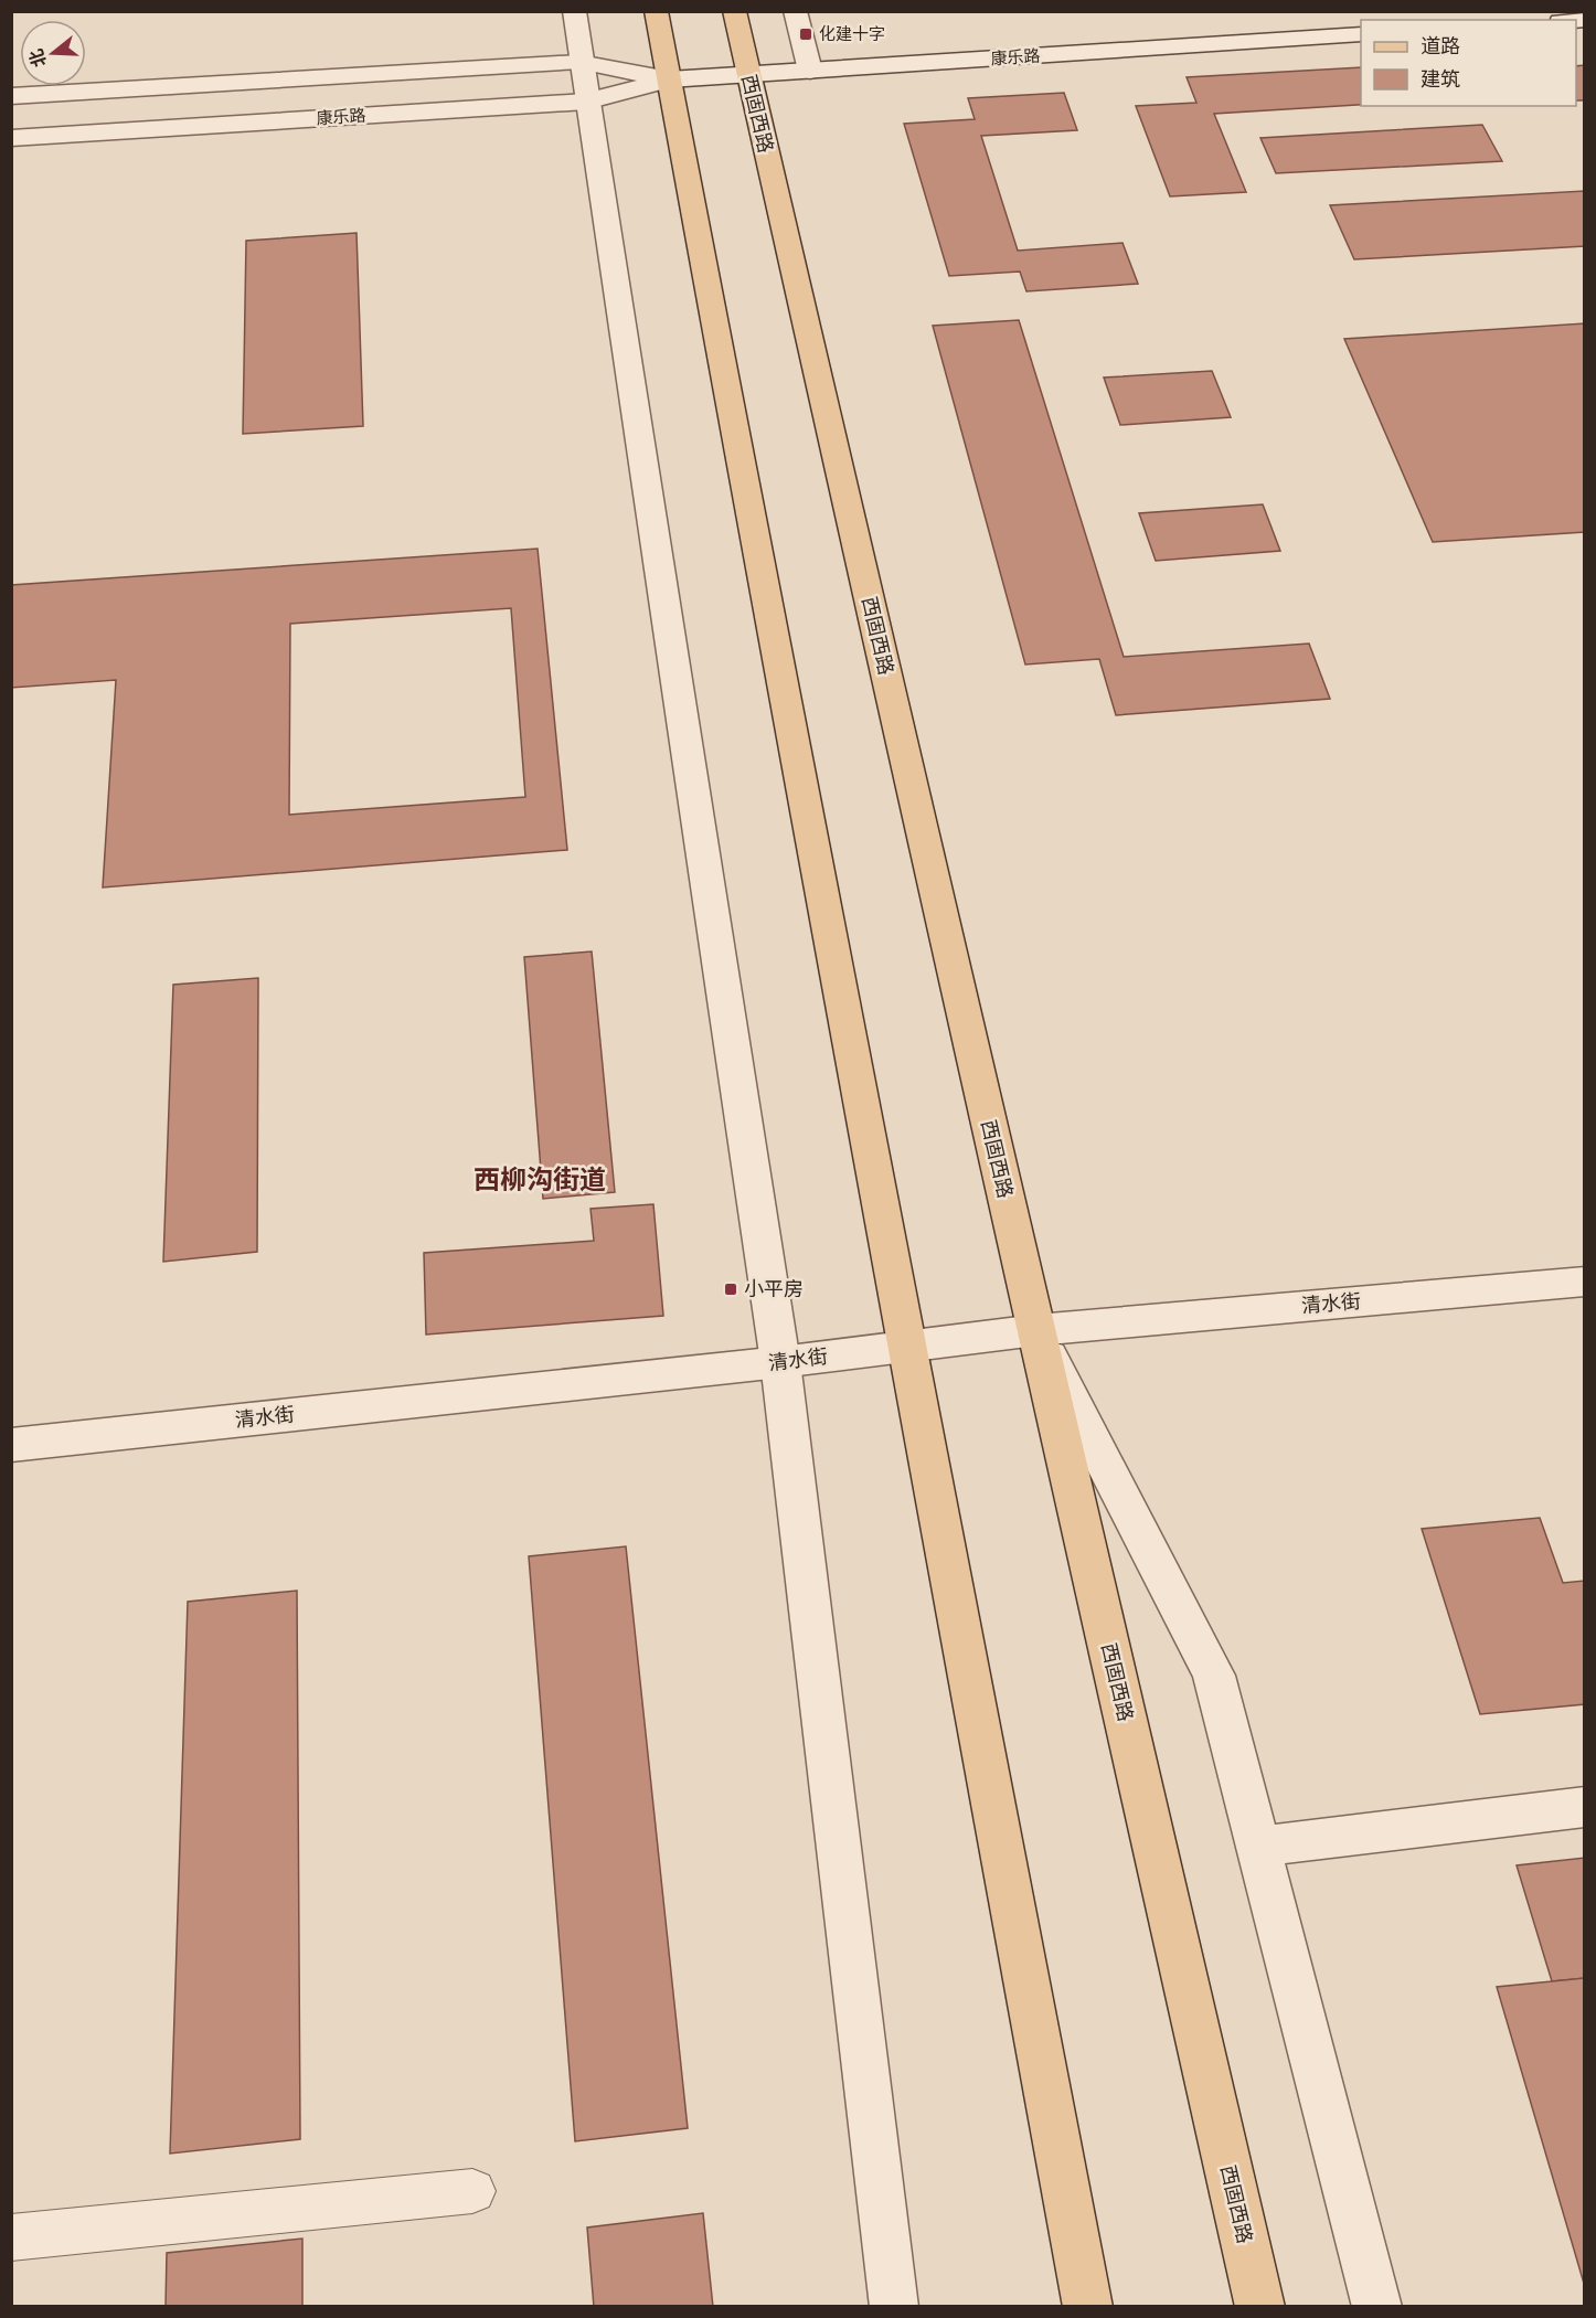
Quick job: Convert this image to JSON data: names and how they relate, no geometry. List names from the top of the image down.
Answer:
{
  "streets": {
    "main road": ["西固西路"],
    "street": ["康乐路", "清水街"]
  },
  "crossings": [
    ["康乐路", "西固西路"],
    ["西固西路", "清水街"]
  ],
  "districts": ["西柳沟街道"],
  "places": {
    "transit": ["化建十字", "小平房"]
  },
  "legend": ["道路", "建筑"],
  "north": "left"
}
